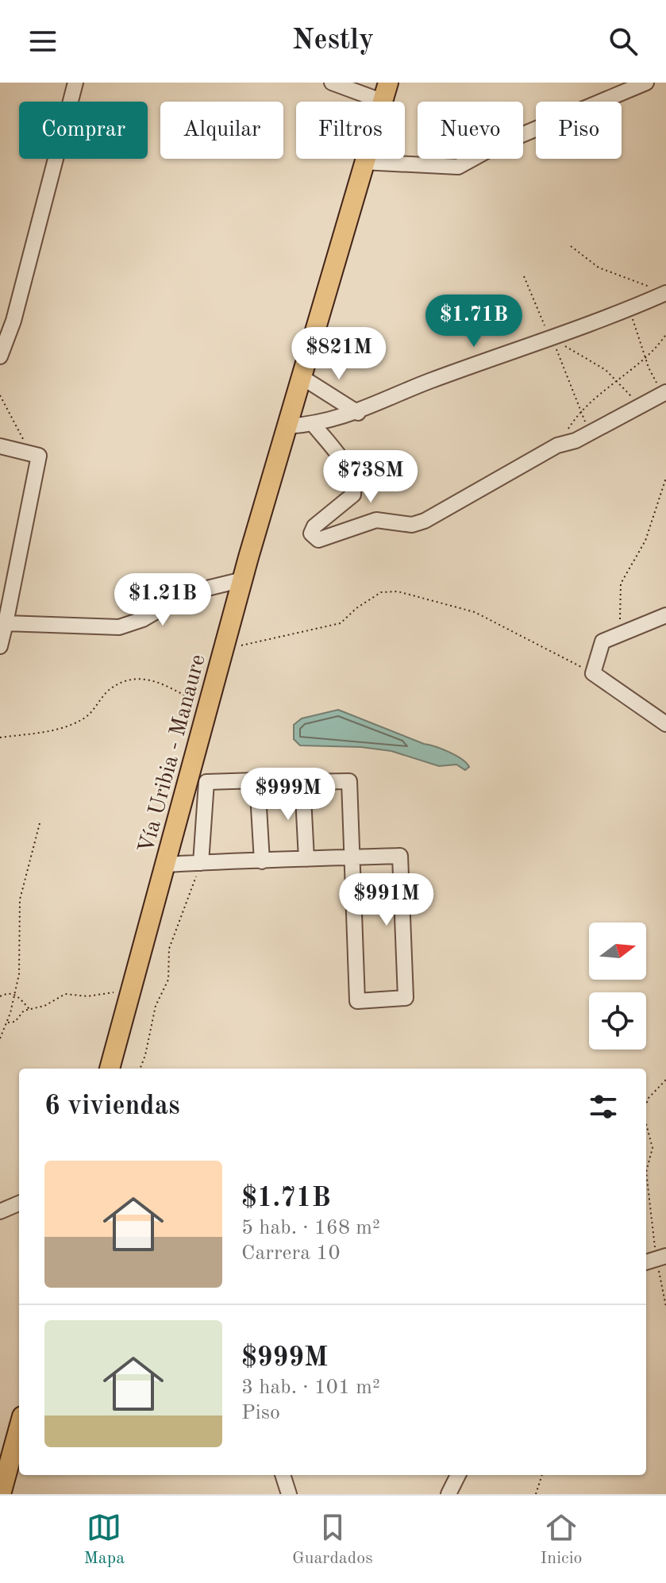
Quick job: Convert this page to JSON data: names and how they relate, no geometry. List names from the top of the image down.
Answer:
{
  "streets": {
    "main road": ["Vía Uribia - Manaure"]
  },
  "north": "right",
  "page": {
    "header": "Nestly",
    "chip": [
      "Comprar",
      "Alquilar",
      "Filtros",
      "Nuevo",
      "Piso"
    ],
    "price": [
      "$1.71B",
      "$821M",
      "$738M",
      "$1.21B",
      "$999M",
      "$991M"
    ],
    "heading": "6 viviendas",
    "list": [
      {
        "name": "$1.71B",
        "note": "5 hab. · 168 m² · Carrera 10"
      },
      {
        "name": "$999M",
        "note": "3 hab. · 101 m² · Piso"
      }
    ],
    "tabs": ["Mapa", "Guardados", "Inicio"]
  }
}
